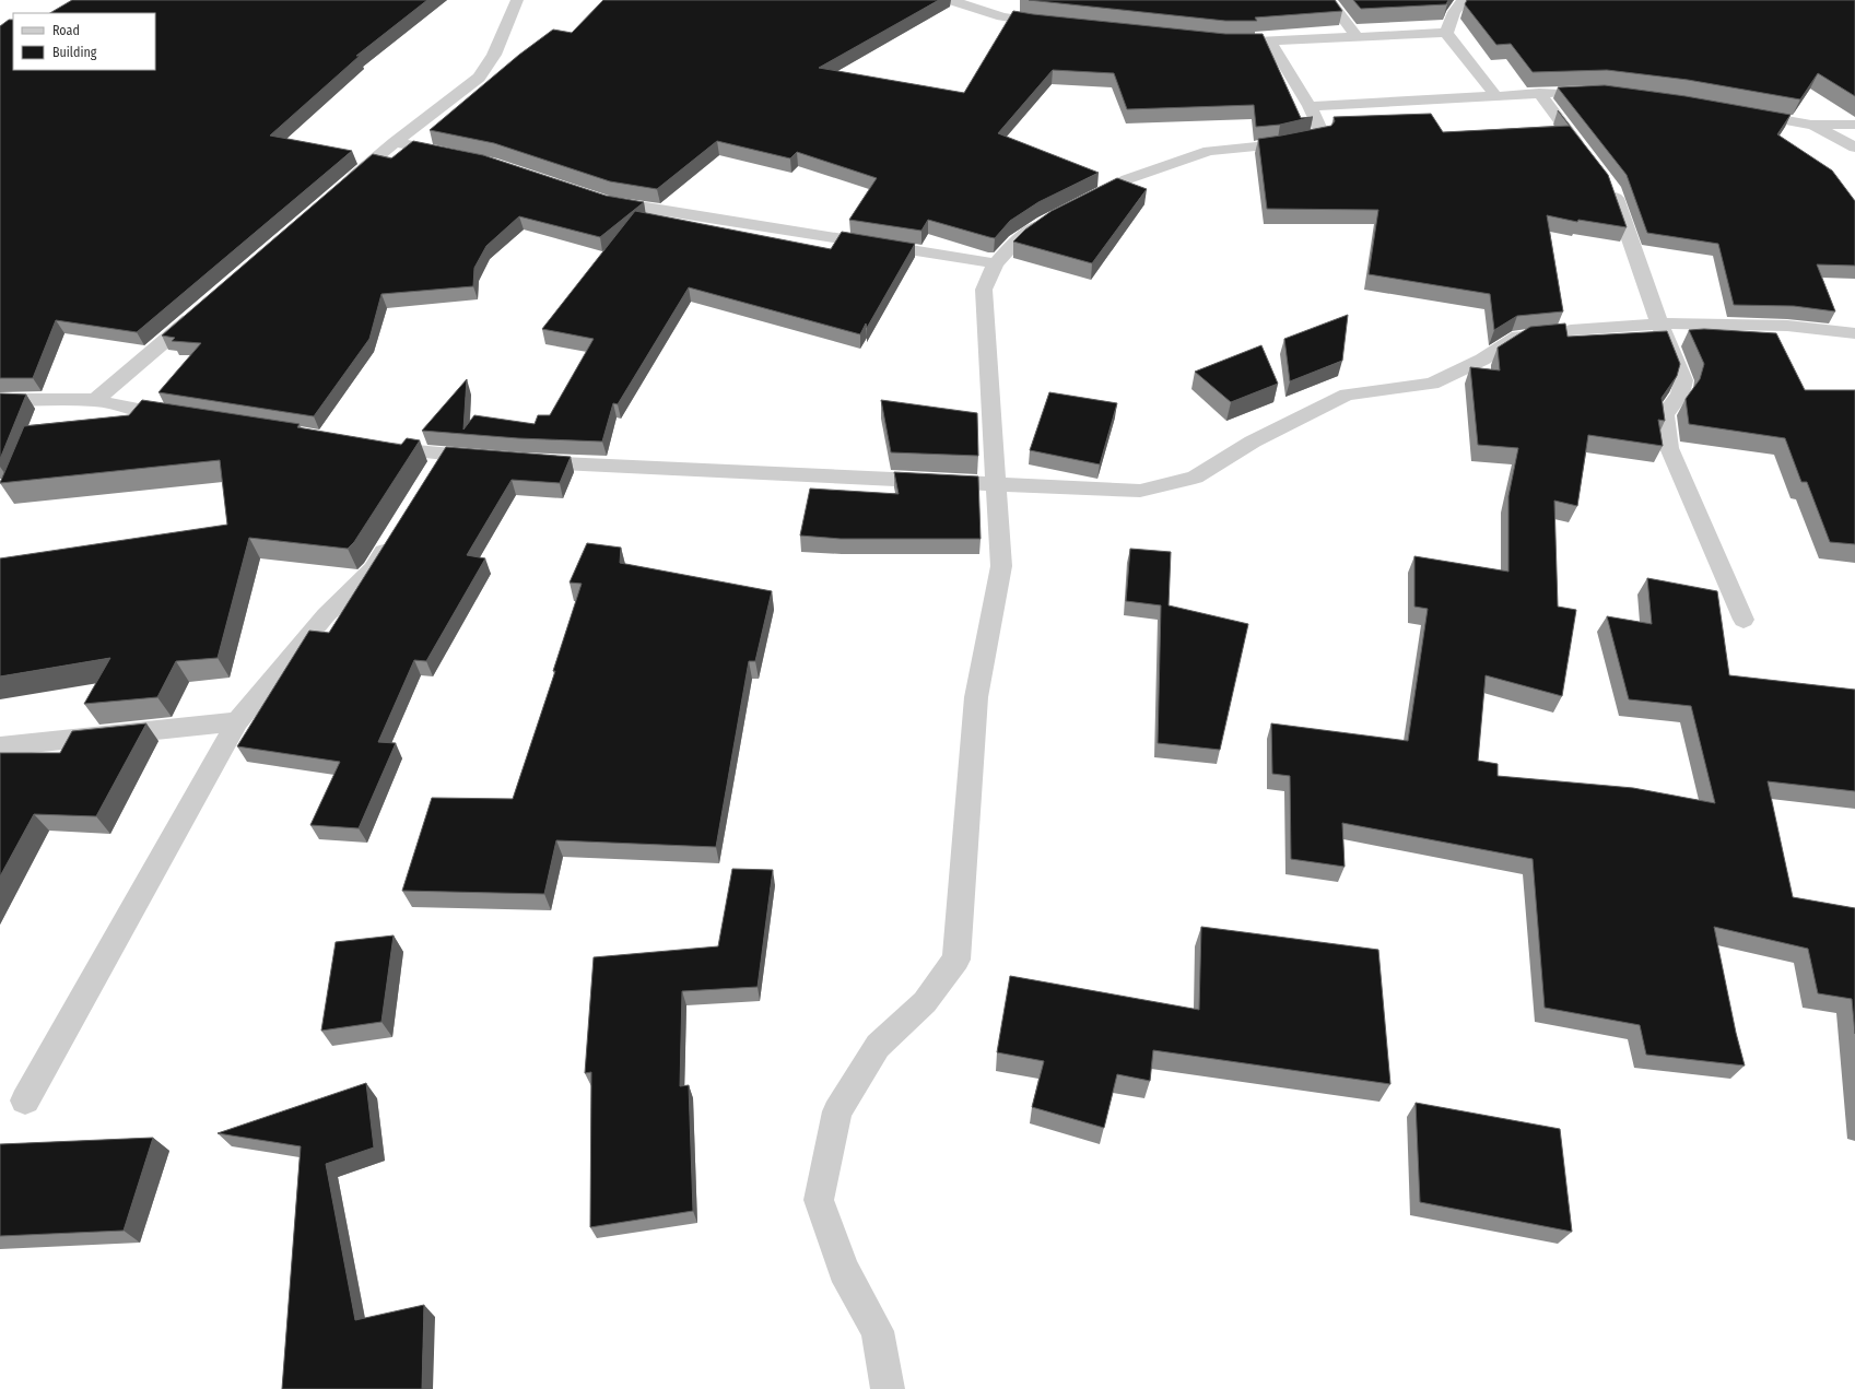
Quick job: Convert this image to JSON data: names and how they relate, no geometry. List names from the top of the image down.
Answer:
{
  "legend": ["Road", "Building"]
}
